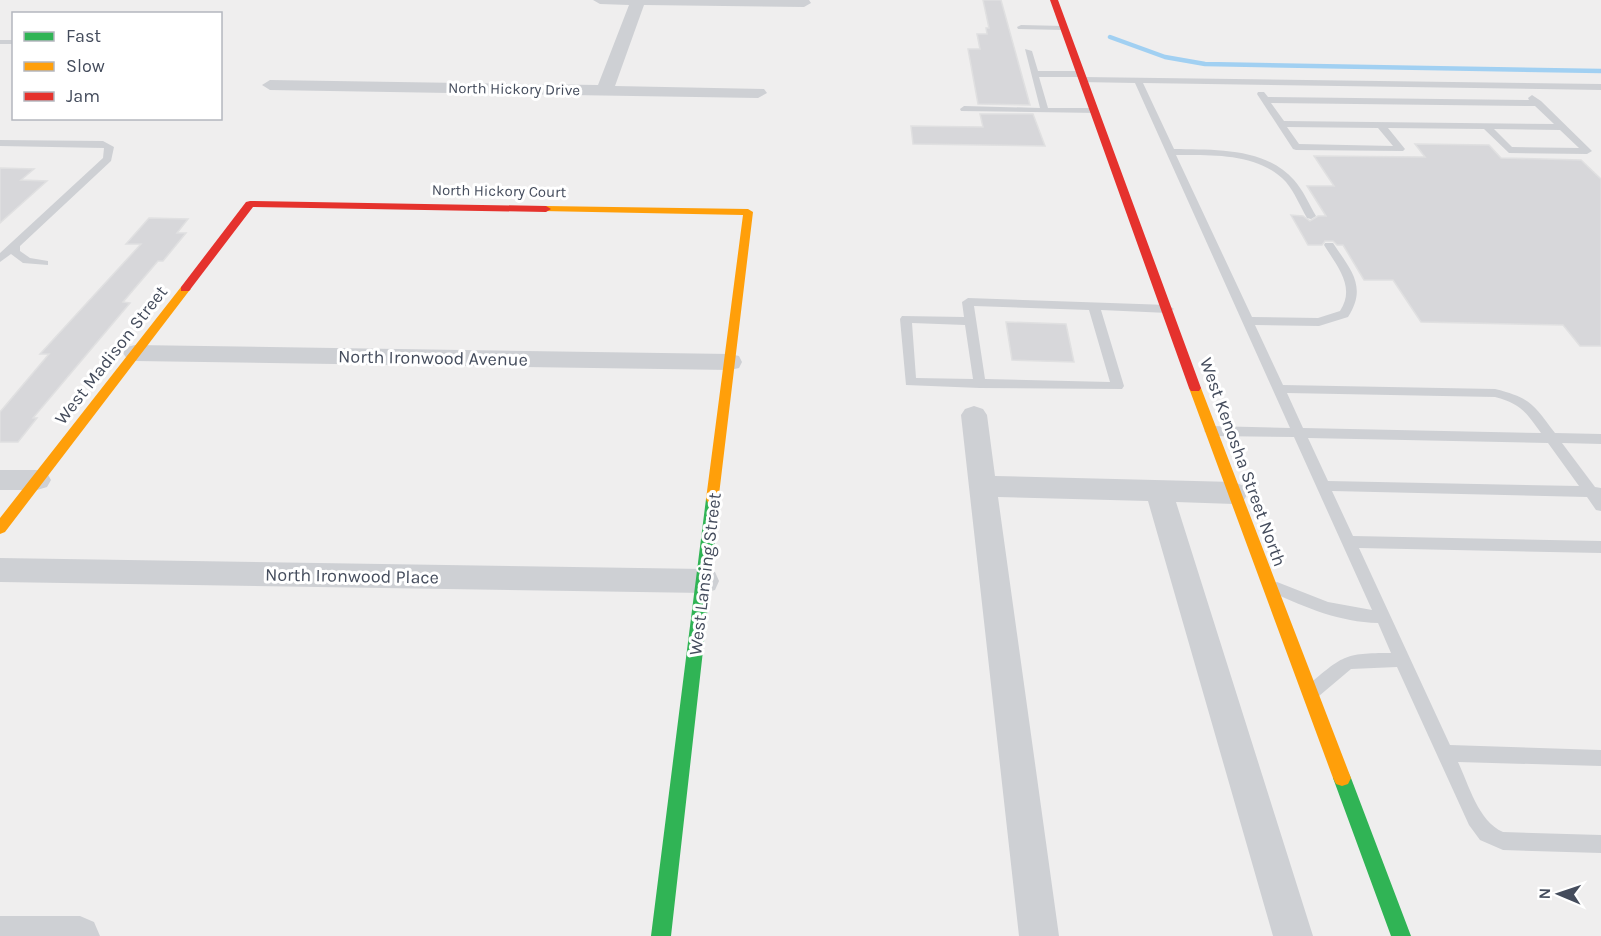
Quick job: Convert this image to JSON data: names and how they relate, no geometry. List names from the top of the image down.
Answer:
{
  "streets": {
    "street": [
      "North Hickory Drive",
      "North Hickory Court",
      "West Madison Street",
      "North Ironwood Avenue",
      "West Kenosha Street North",
      "West Lansing Street",
      "North Ironwood Place"
    ]
  },
  "crossings": [
    ["North Hickory Court", "West Madison Street"],
    ["North Hickory Court", "West Lansing Street"],
    ["West Madison Street", "North Ironwood Avenue"],
    ["North Ironwood Avenue", "West Lansing Street"],
    ["West Lansing Street", "North Ironwood Place"]
  ],
  "legend": ["Fast", "Slow", "Jam"],
  "north": "left"
}
